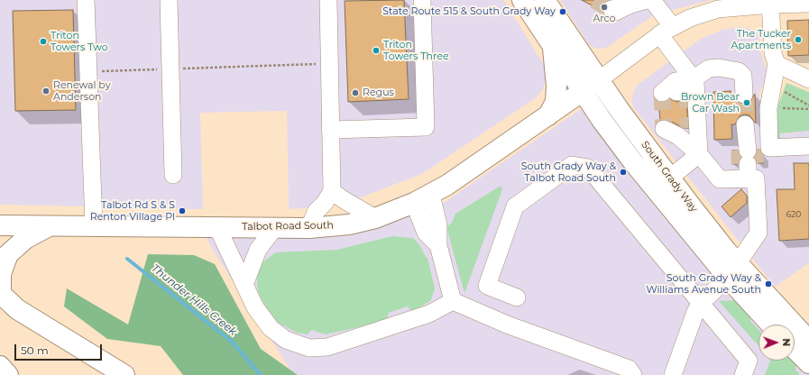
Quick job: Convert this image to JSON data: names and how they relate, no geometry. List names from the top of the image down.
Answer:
{
  "streets": {
    "main road": ["South Grady Way", "Talbot Road South"]
  },
  "crossings": [
    ["South Grady Way", "Talbot Road South"]
  ],
  "water": ["Thunder Hills Creek"],
  "places": [
    "Arco",
    "State Route 515 & South Grady Way",
    "The Tucker Apartments",
    "Triton Towers Two",
    "Triton Towers Three",
    "Renewal by Anderson",
    "Regus",
    "Brown Bear Car Wash",
    "South Grady Way & Talbot Road South",
    "Talbot Rd S & S Renton Village Pl",
    "South Grady Way & Williams Avenue South"
  ],
  "house_numbers": ["620"],
  "scale_bar": "50 m",
  "north": "right"
}
